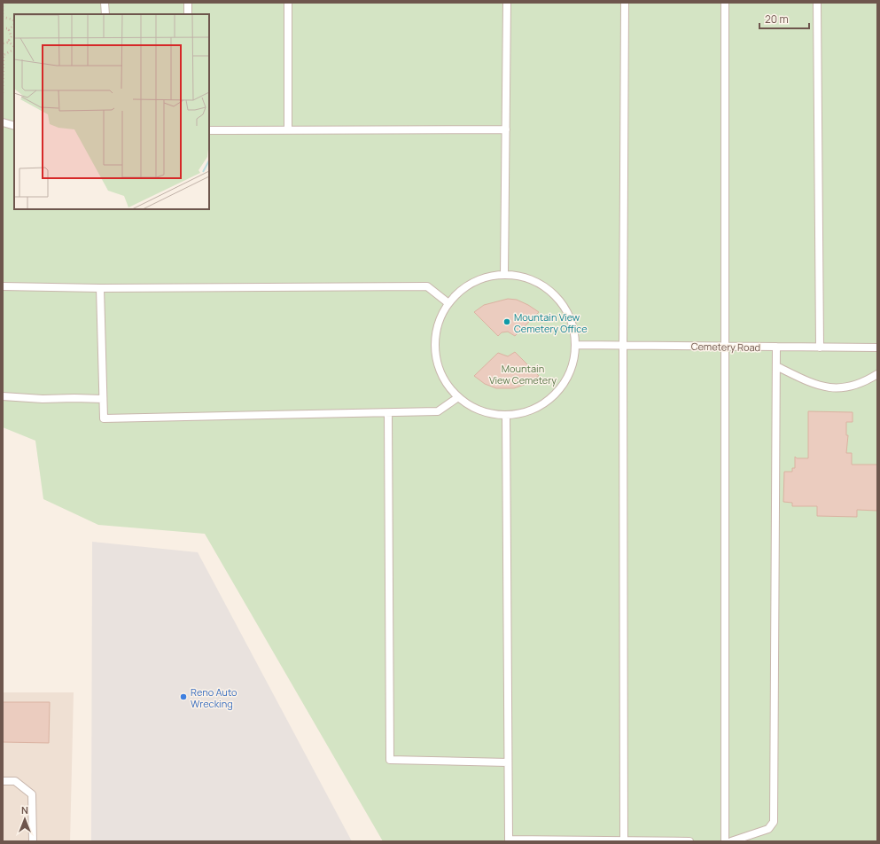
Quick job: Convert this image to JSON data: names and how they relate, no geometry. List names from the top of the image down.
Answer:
{
  "streets": {
    "lane": ["Cemetery Road"]
  },
  "parks": ["Mountain View Cemetery"],
  "places": ["Mountain View Cemetery Office", "Reno Auto Wrecking"],
  "scale_bar": "20 m",
  "north": "top"
}
